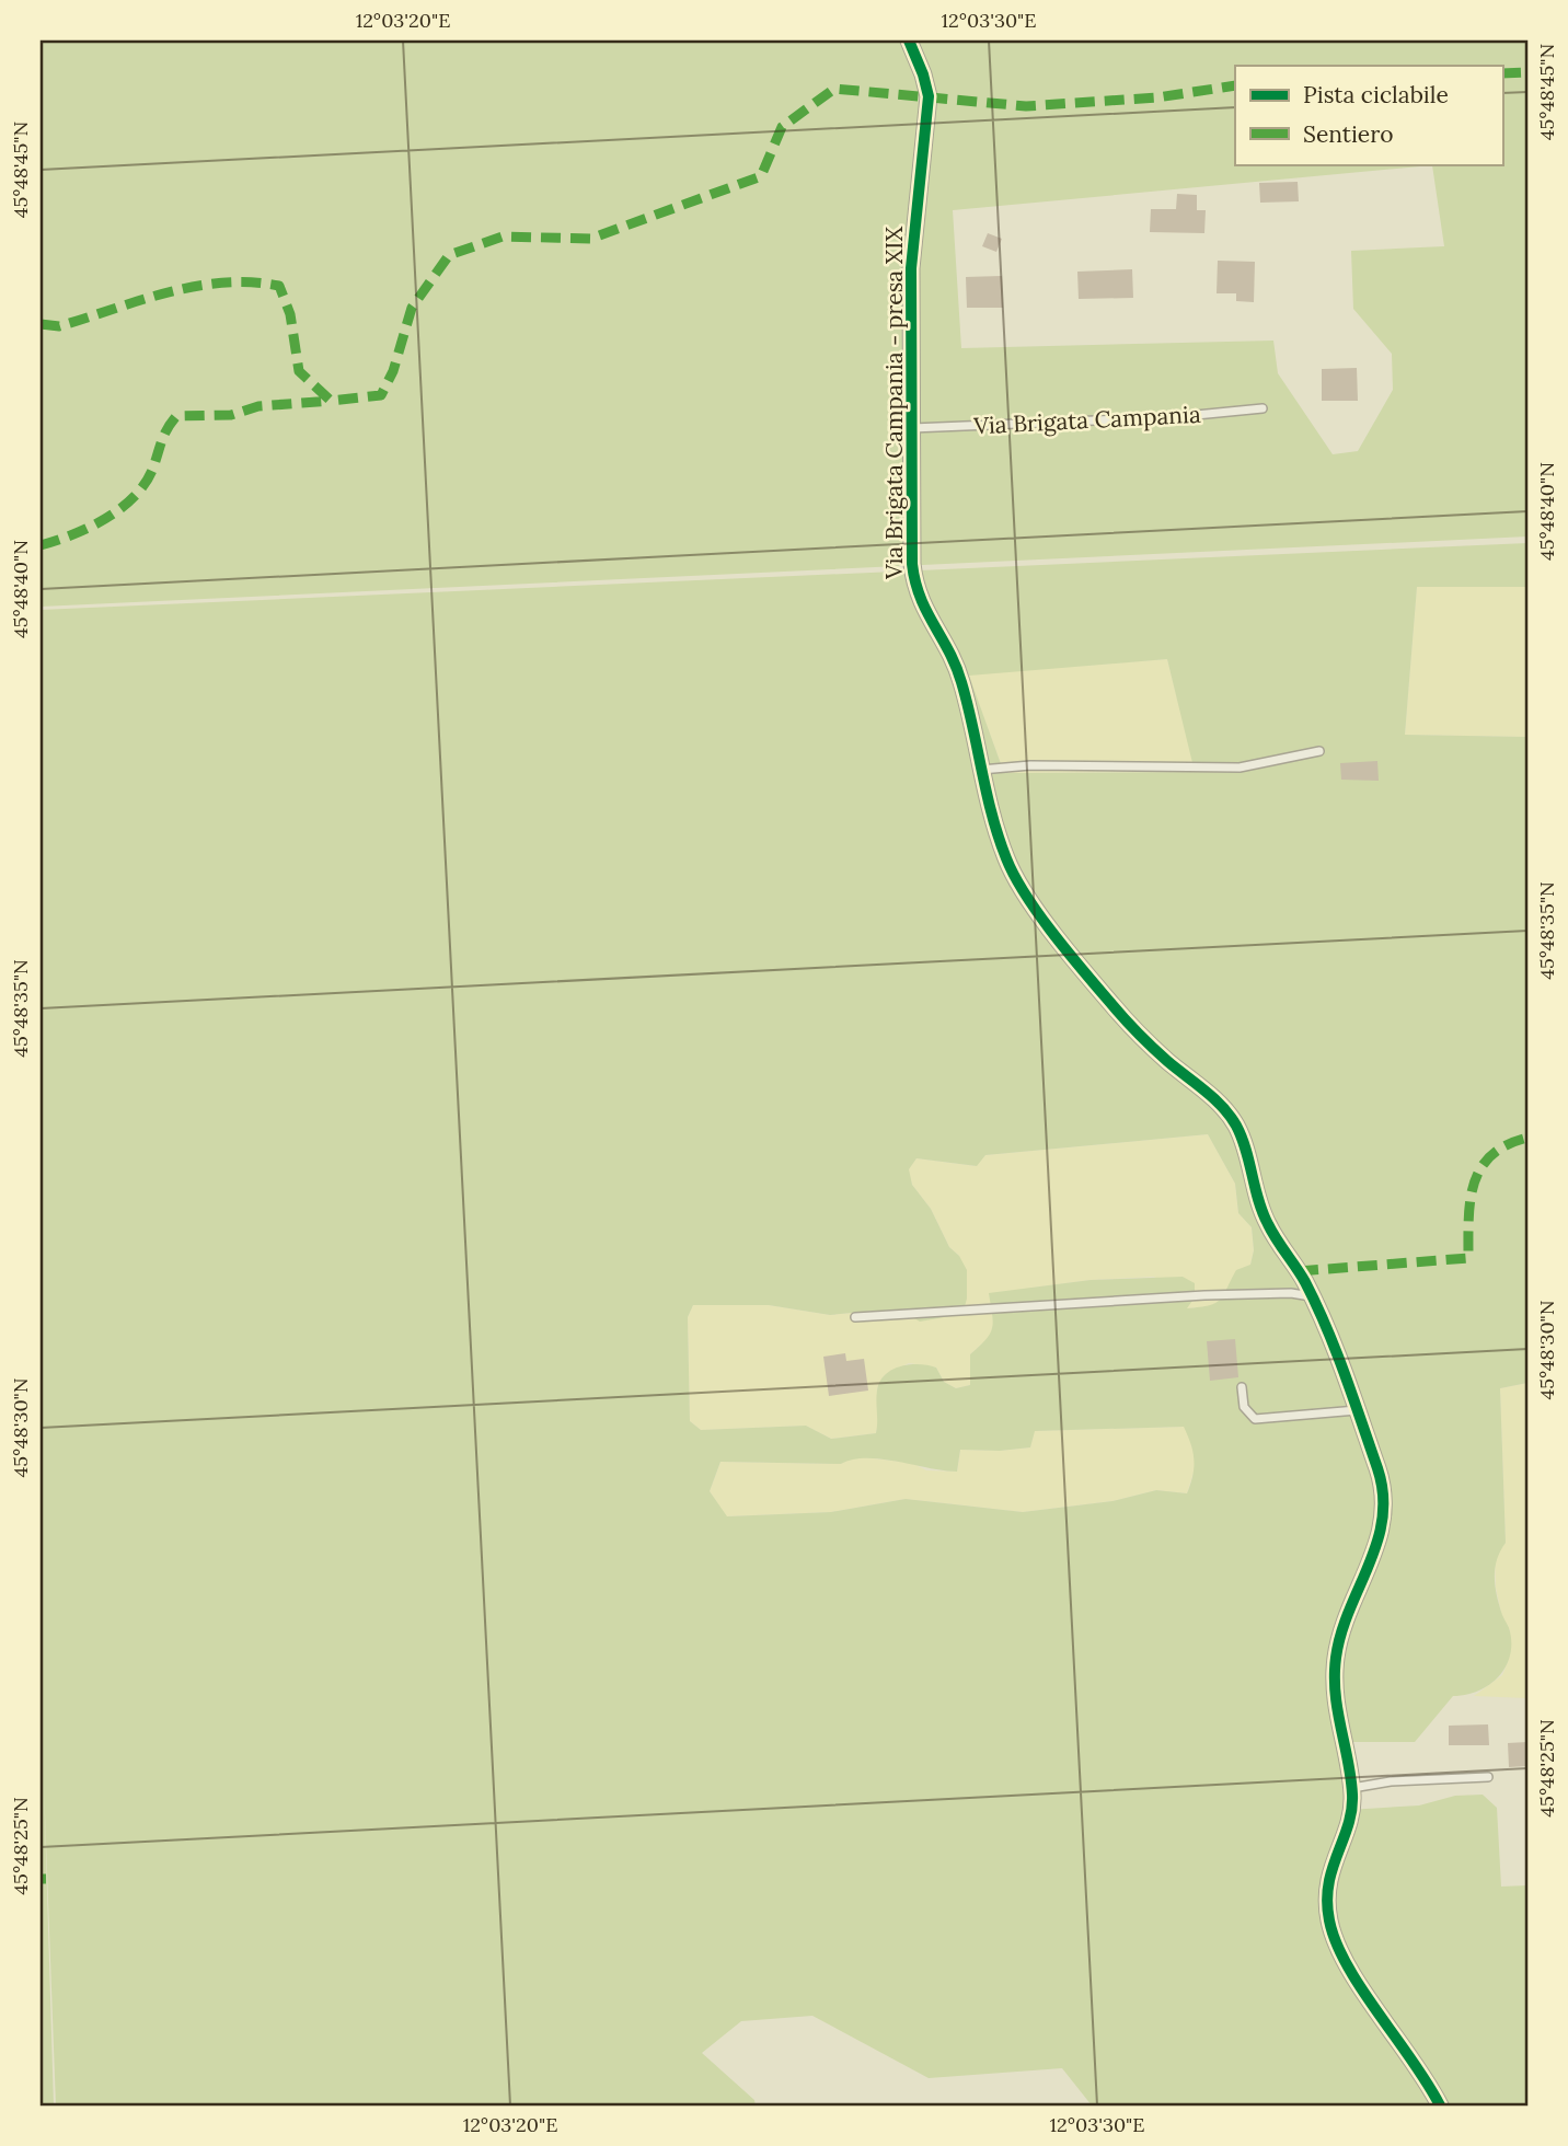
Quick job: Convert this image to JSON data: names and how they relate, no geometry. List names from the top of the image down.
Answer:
{
  "streets": {
    "street": ["Via Brigata Campania - presa XIX"],
    "lane": ["Via Brigata Campania"]
  },
  "crossings": [
    ["Via Brigata Campania - presa XIX", "Via Brigata Campania"]
  ],
  "legend": ["Pista ciclabile", "Sentiero"],
  "coordinates": [
    "12°03'20\"E",
    "12°03'30\"E",
    "45°48'45\"N",
    "45°48'40\"N",
    "45°48'35\"N",
    "45°48'30\"N",
    "45°48'25\"N"
  ]
}
